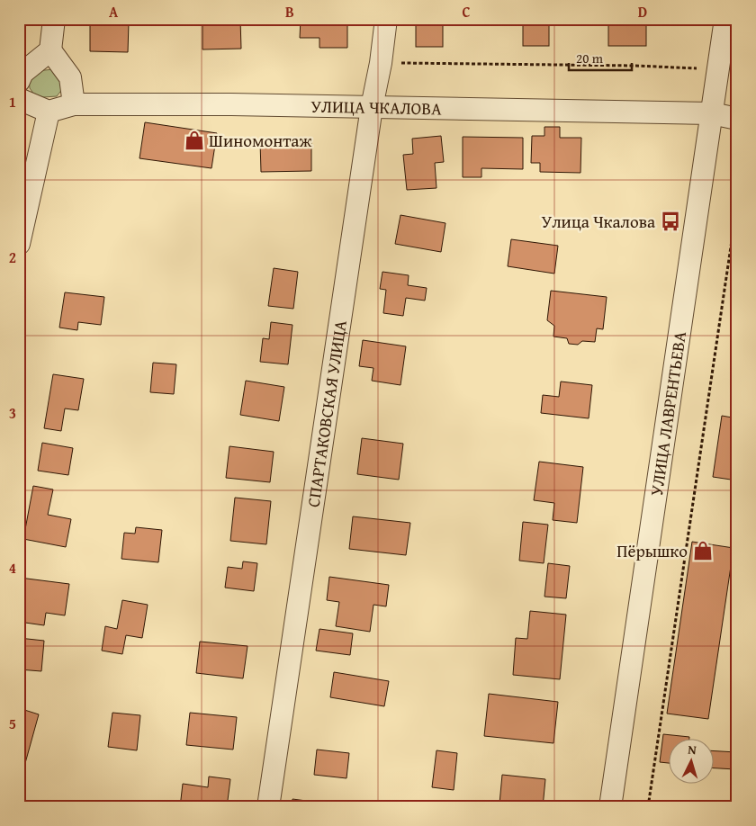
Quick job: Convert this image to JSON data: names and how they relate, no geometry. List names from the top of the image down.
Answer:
{
  "streets": {
    "street": ["УЛИЦА ЧКАЛОВА", "СПАРТАКОВСКАЯ УЛИЦА", "УЛИЦА ЛАВРЕНТЬЕВА"]
  },
  "crossings": [
    ["УЛИЦА ЧКАЛОВА", "СПАРТАКОВСКАЯ УЛИЦА"],
    ["УЛИЦА ЧКАЛОВА", "УЛИЦА ЛАВРЕНТЬЕВА"]
  ],
  "places": {
    "shop": ["Шиномонтаж", "Пёрышко"],
    "bus stop": ["Улица Чкалова"]
  },
  "scale_bar": "20 m",
  "north": "top",
  "grid": {
    "columns": [
      "A",
      "B",
      "C",
      "D"
    ],
    "rows": [
      "1",
      "2",
      "3",
      "4",
      "5"
    ]
  }
}
